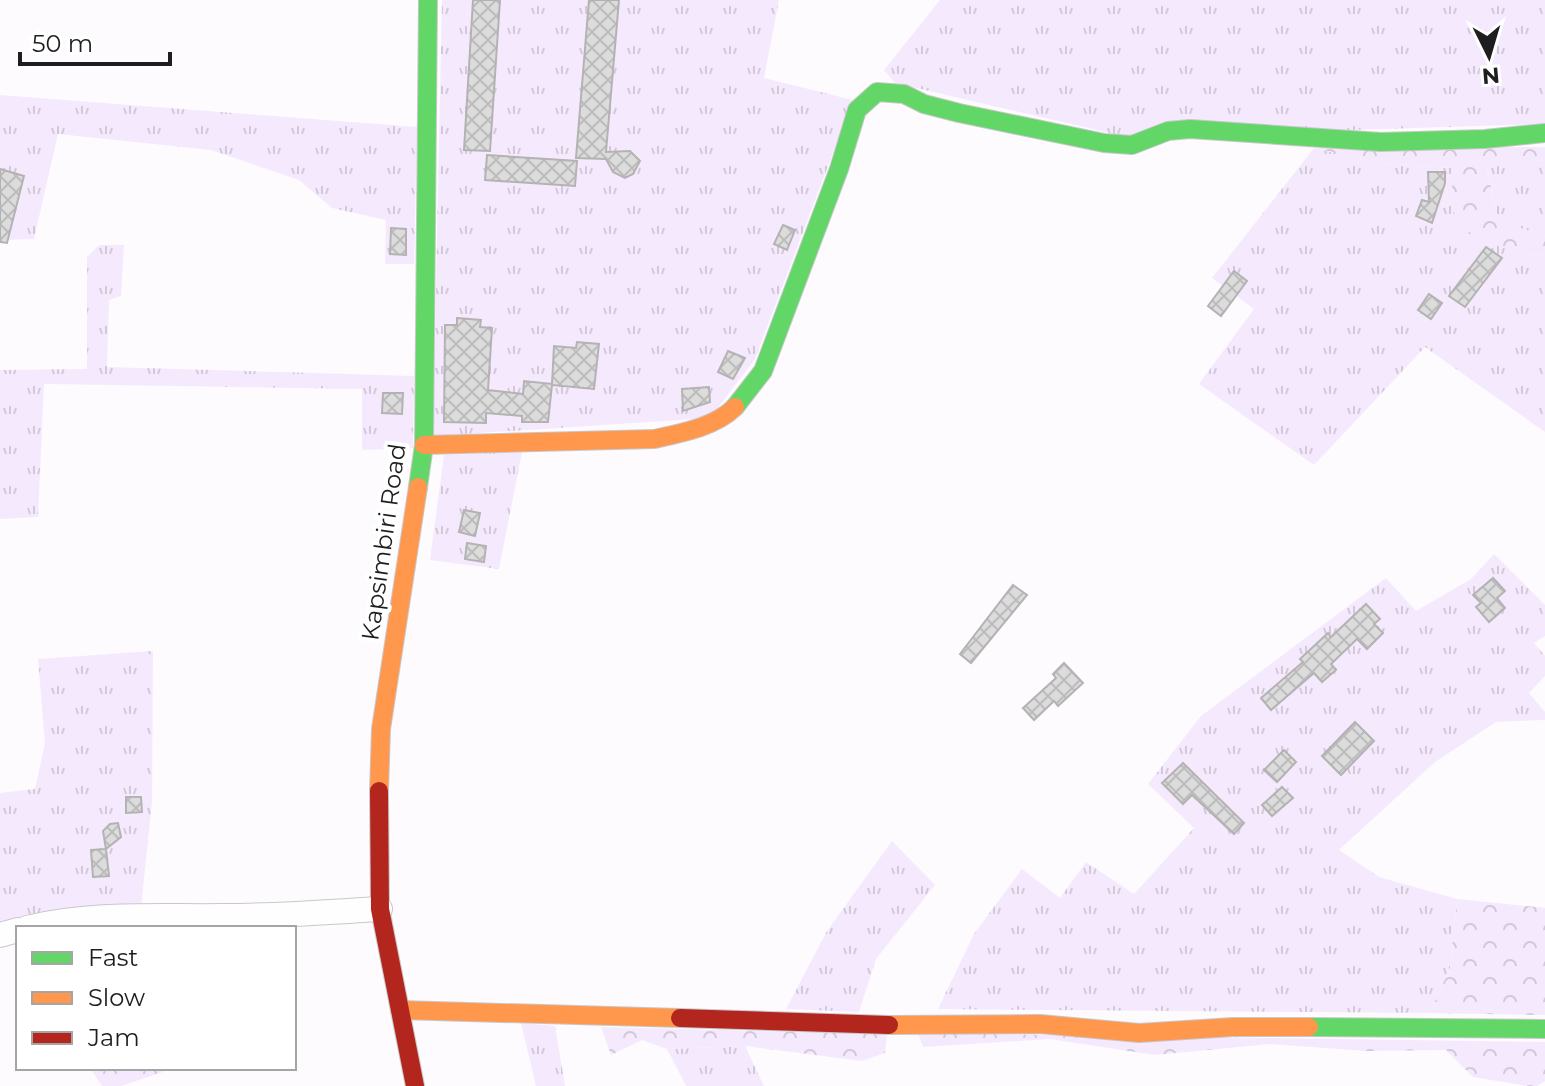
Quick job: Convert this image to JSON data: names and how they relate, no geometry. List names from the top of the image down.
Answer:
{
  "streets": {
    "street": ["Kapsimbiri Road"]
  },
  "legend": ["Fast", "Slow", "Jam"],
  "scale_bar": "50 m",
  "north": "bottom"
}
